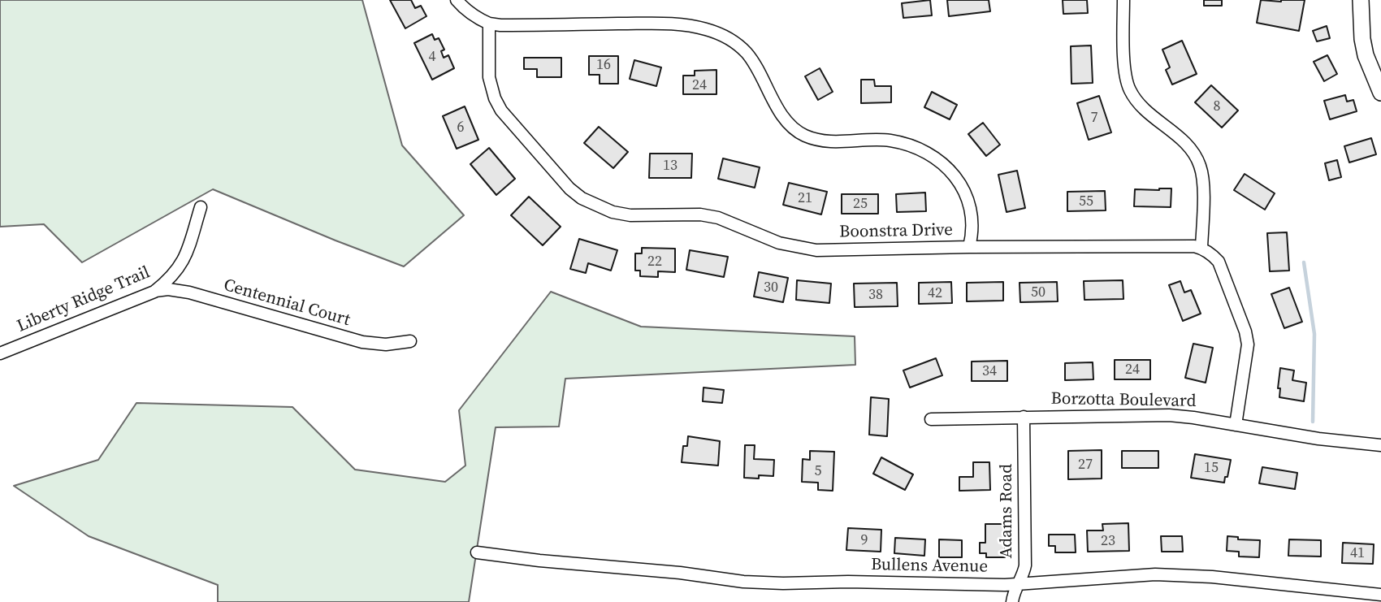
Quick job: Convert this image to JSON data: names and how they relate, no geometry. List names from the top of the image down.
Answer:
{
  "streets": {
    "street": [
      "Boonstra Drive",
      "Liberty Ridge Trail",
      "Centennial Court",
      "Borzotta Boulevard",
      "Adams Road",
      "Bullens Avenue"
    ]
  },
  "crossings": [
    ["Liberty Ridge Trail", "Centennial Court"],
    ["Borzotta Boulevard", "Adams Road"],
    ["Adams Road", "Bullens Avenue"]
  ],
  "house_numbers": [
    "4",
    "16",
    "24",
    "8",
    "7",
    "6",
    "13",
    "21",
    "55",
    "25",
    "22",
    "30",
    "50",
    "42",
    "38",
    "24",
    "34",
    "27",
    "15",
    "5",
    "9",
    "23",
    "41"
  ]
}
